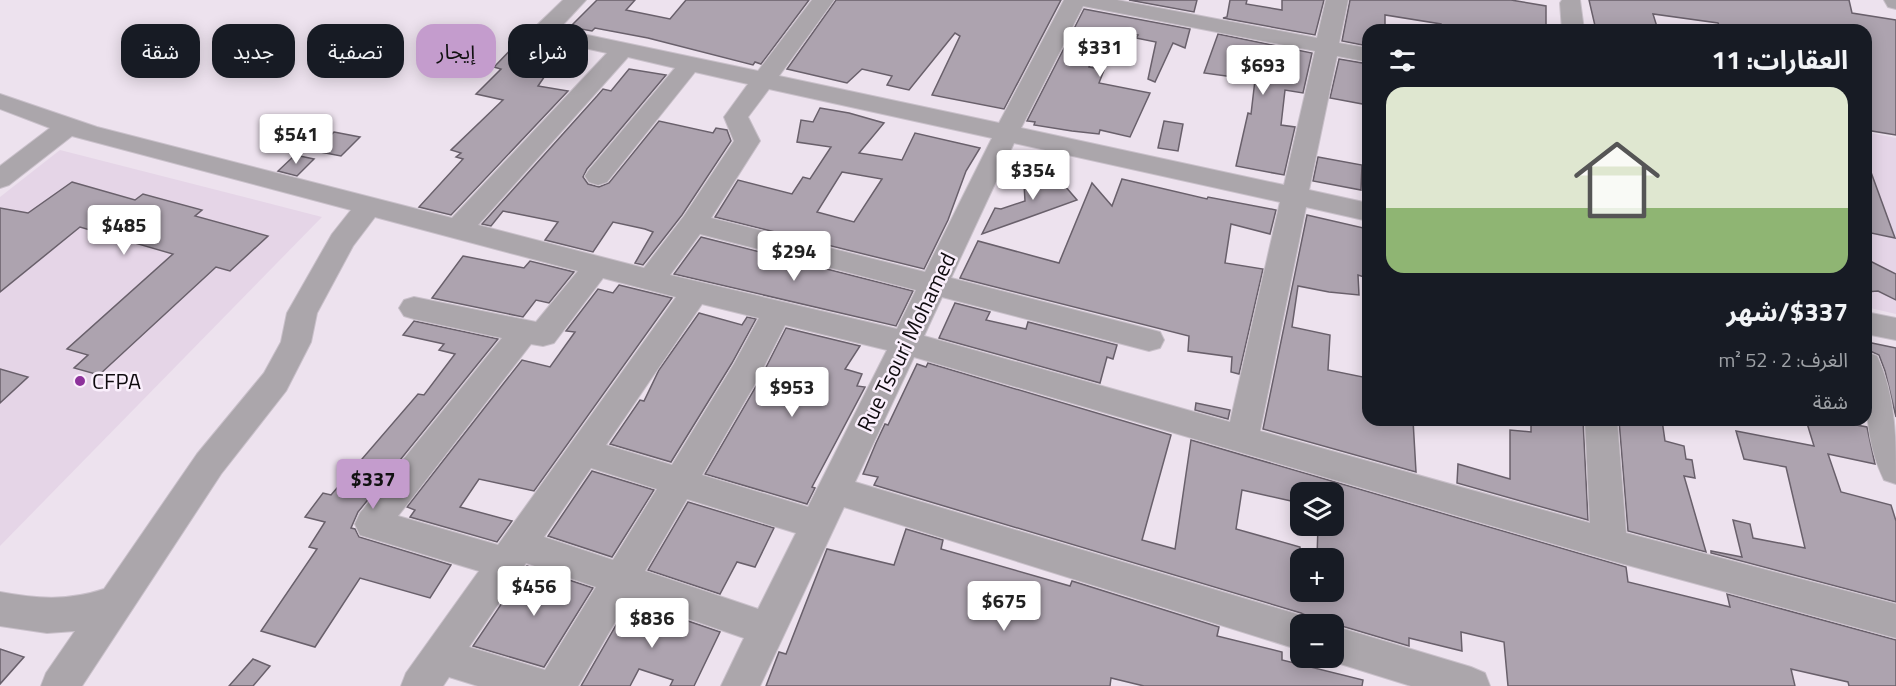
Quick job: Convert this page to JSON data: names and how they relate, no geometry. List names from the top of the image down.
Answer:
{
  "streets": {
    "street": ["Rue Tsouri Mohamed"]
  },
  "places": ["CFPA"],
  "page": {
    "chip": [
      "شراء",
      "إيجار",
      "تصفية",
      "جديد",
      "شقة"
    ],
    "heading": "العقارات: 11",
    "price": [
      "$331",
      "$693",
      "$541",
      "$354",
      "$485",
      "$294",
      "$953",
      "$337",
      "$456",
      "$675",
      "$836"
    ],
    "list": [
      {
        "name": "$337/شهر",
        "note": "الغرف: 2 · 52 m² · شقة"
      }
    ],
    "map_buttons": ["+", "−"]
  }
}
